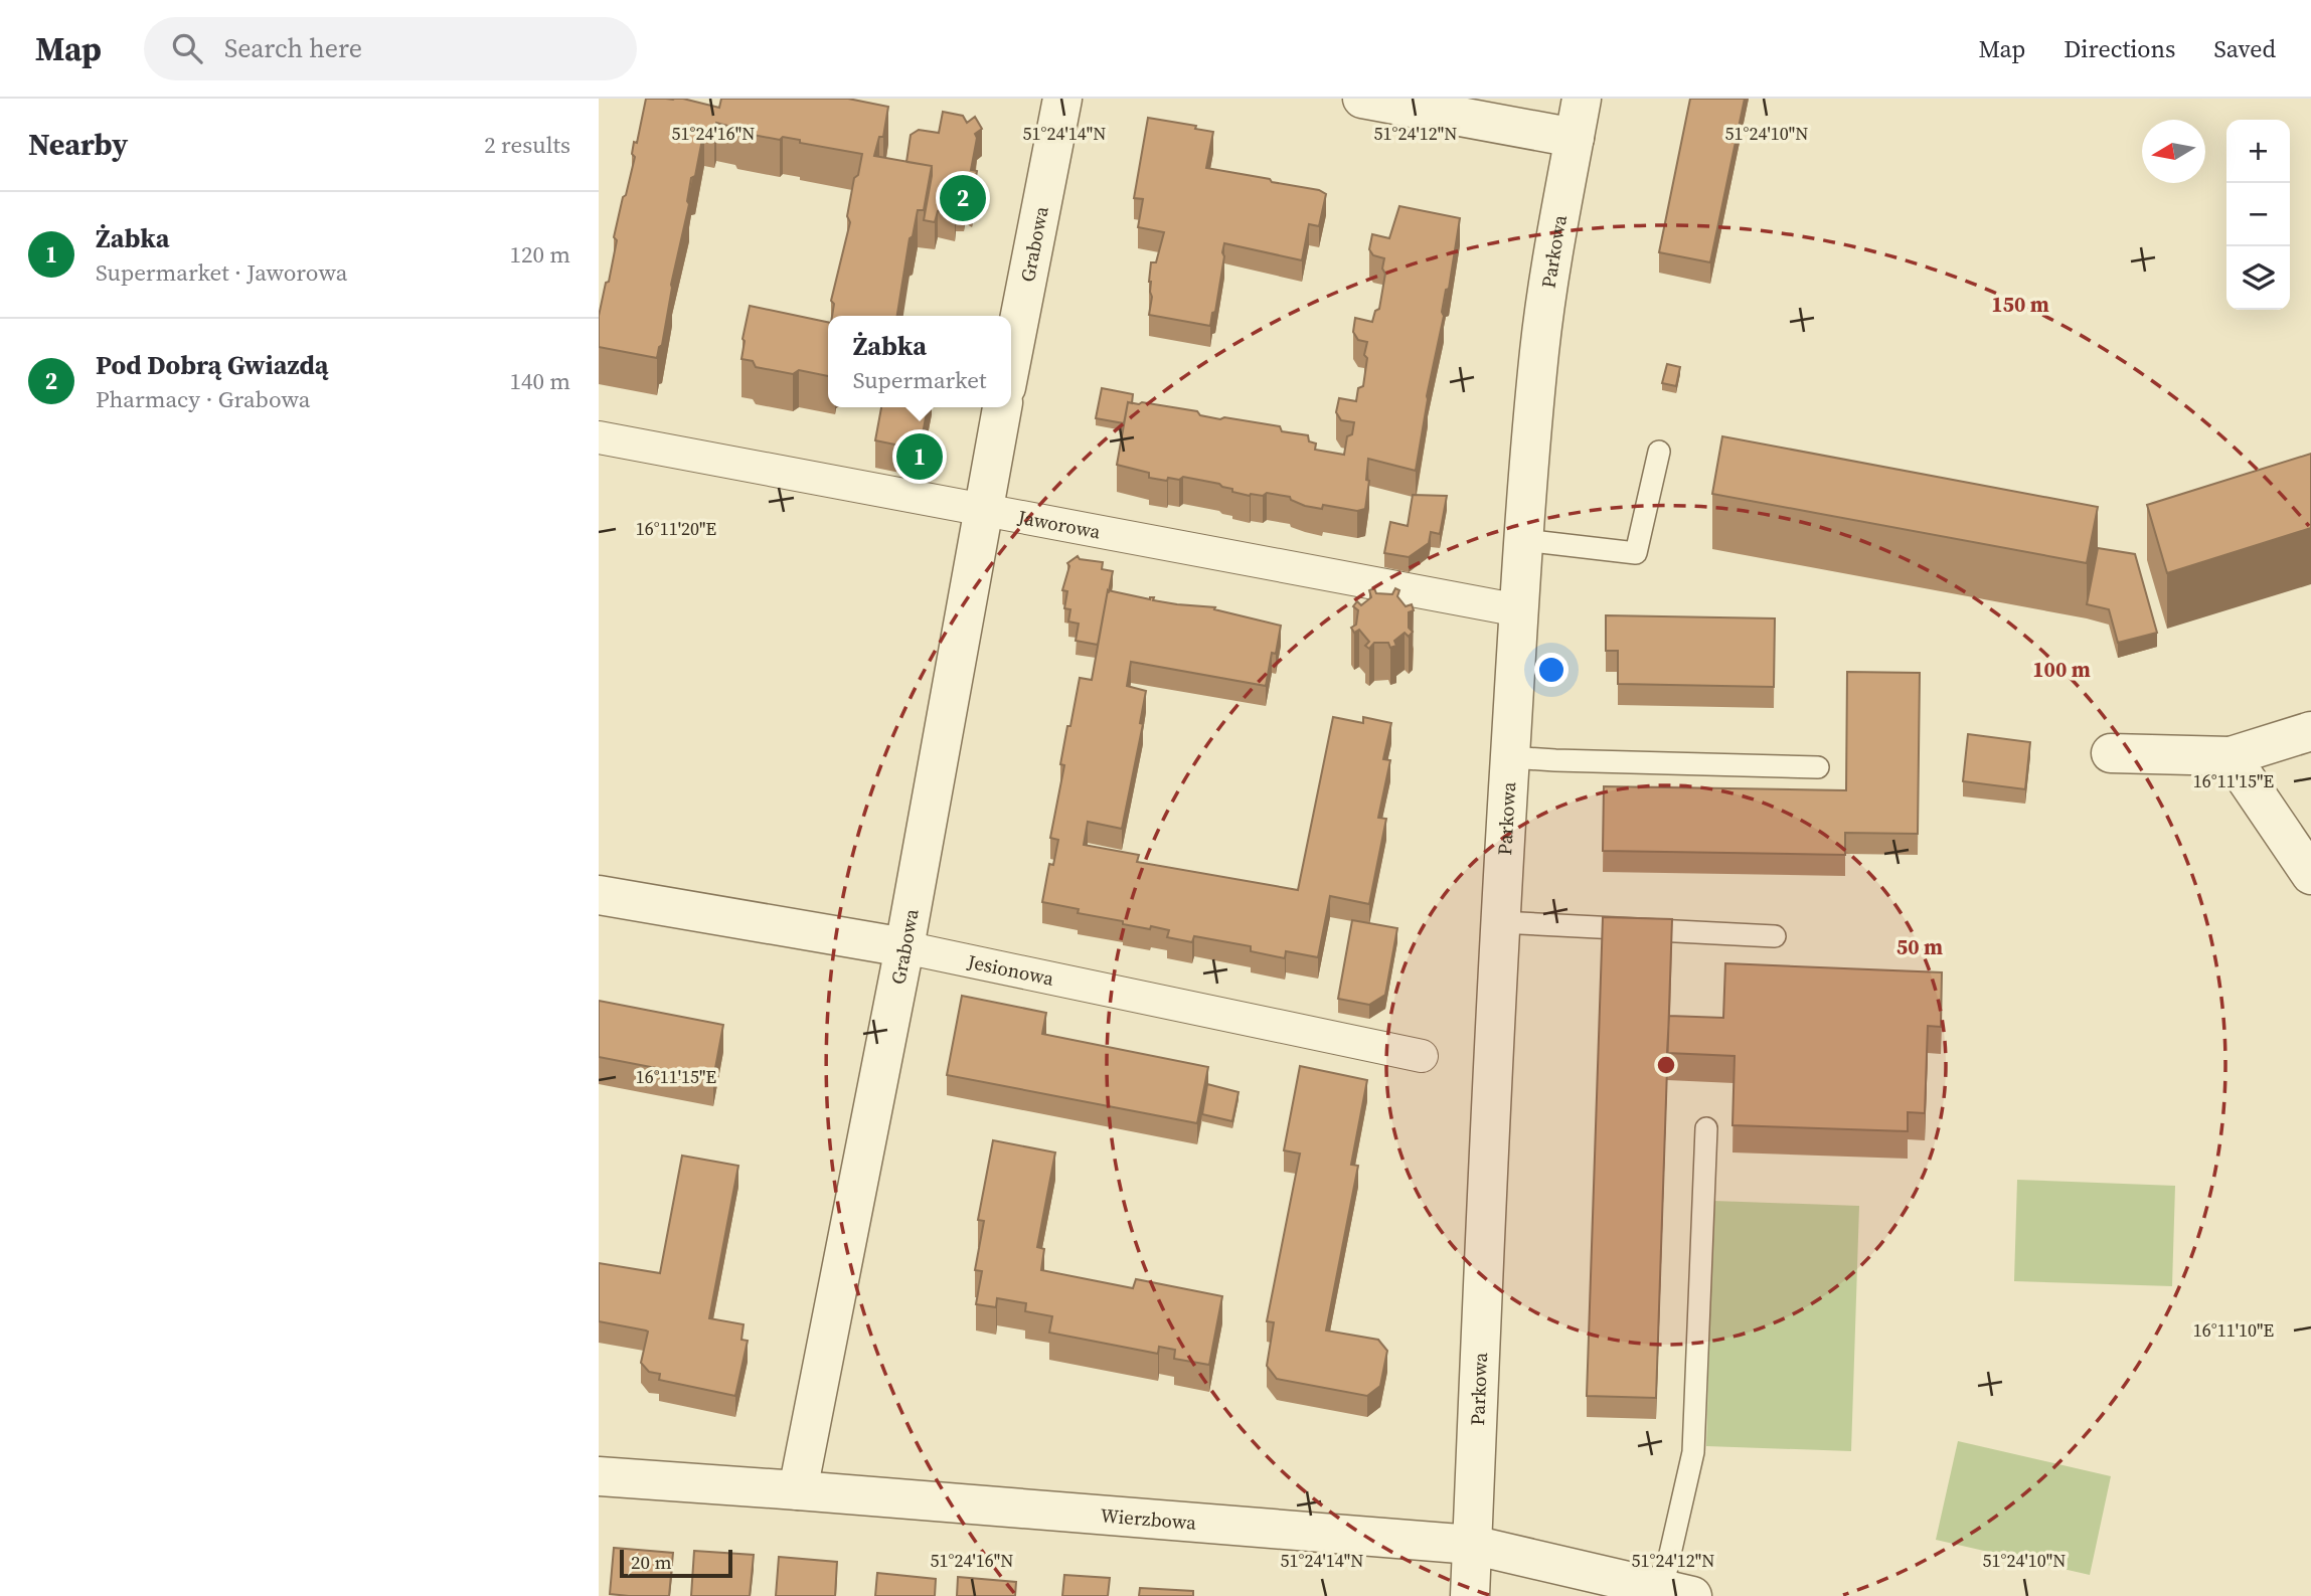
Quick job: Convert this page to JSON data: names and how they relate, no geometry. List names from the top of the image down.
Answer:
{
  "streets": {
    "street": [
      "Grabowa",
      "Parkowa",
      "Jaworowa",
      "Jesionowa",
      "Wierzbowa"
    ]
  },
  "crossings": [
    ["Grabowa", "Jaworowa"],
    ["Grabowa", "Jesionowa"],
    ["Grabowa", "Wierzbowa"],
    ["Parkowa", "Jaworowa"],
    ["Parkowa", "Wierzbowa"]
  ],
  "scale_bar": "20 m",
  "north": "left",
  "page": {
    "header": "Map",
    "search": "Search here",
    "nav": ["Map", "Directions", "Saved"],
    "heading": ["Nearby", "2 results"],
    "map_buttons": ["+", "−"],
    "pins": ["2", "1"],
    "list": [
      {
        "mark": "1",
        "name": "Żabka",
        "note": "Supermarket · Jaworowa",
        "value": "120 m"
      },
      {
        "mark": "2",
        "name": "Pod Dobrą Gwiazdą",
        "note": "Pharmacy · Grabowa",
        "value": "140 m"
      }
    ],
    "popup": ["Żabka", "Supermarket"],
    "scale": "20 m"
  },
  "coordinates": [
    "51°24'16\"N",
    "51°24'14\"N",
    "51°24'12\"N",
    "51°24'10\"N",
    "16°11'20\"E",
    "16°11'15\"E",
    "16°11'10\"E"
  ],
  "rings": ["150 m", "100 m", "50 m"]
}
